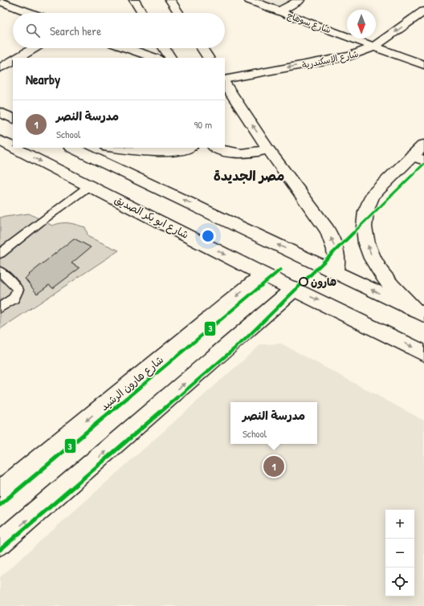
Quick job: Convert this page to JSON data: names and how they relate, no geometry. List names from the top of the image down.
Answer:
{
  "streets": {
    "street": [
      "شارع سوهاج",
      "شارع الإسكندرية",
      "شارع ابو بكر الصديق",
      "شارع هارون الرشيد"
    ]
  },
  "crossings": [
    ["شارع سوهاج", "شارع الإسكندرية"],
    ["شارع ابو بكر الصديق", "شارع هارون الرشيد"]
  ],
  "one_way": ["شارع الإسكندرية"],
  "districts": ["مصر الجديدة"],
  "places": ["هارون"],
  "lines": ["transit line 3"],
  "north": "bottom",
  "page": {
    "search": "Search here",
    "heading": "Nearby",
    "list": [
      {
        "mark": "1",
        "name": "مدرسة النصر",
        "note": "School",
        "value": "90 m"
      }
    ],
    "popup": ["مدرسة النصر", "School"],
    "pins": "1",
    "map_buttons": ["+", "−"]
  }
}
